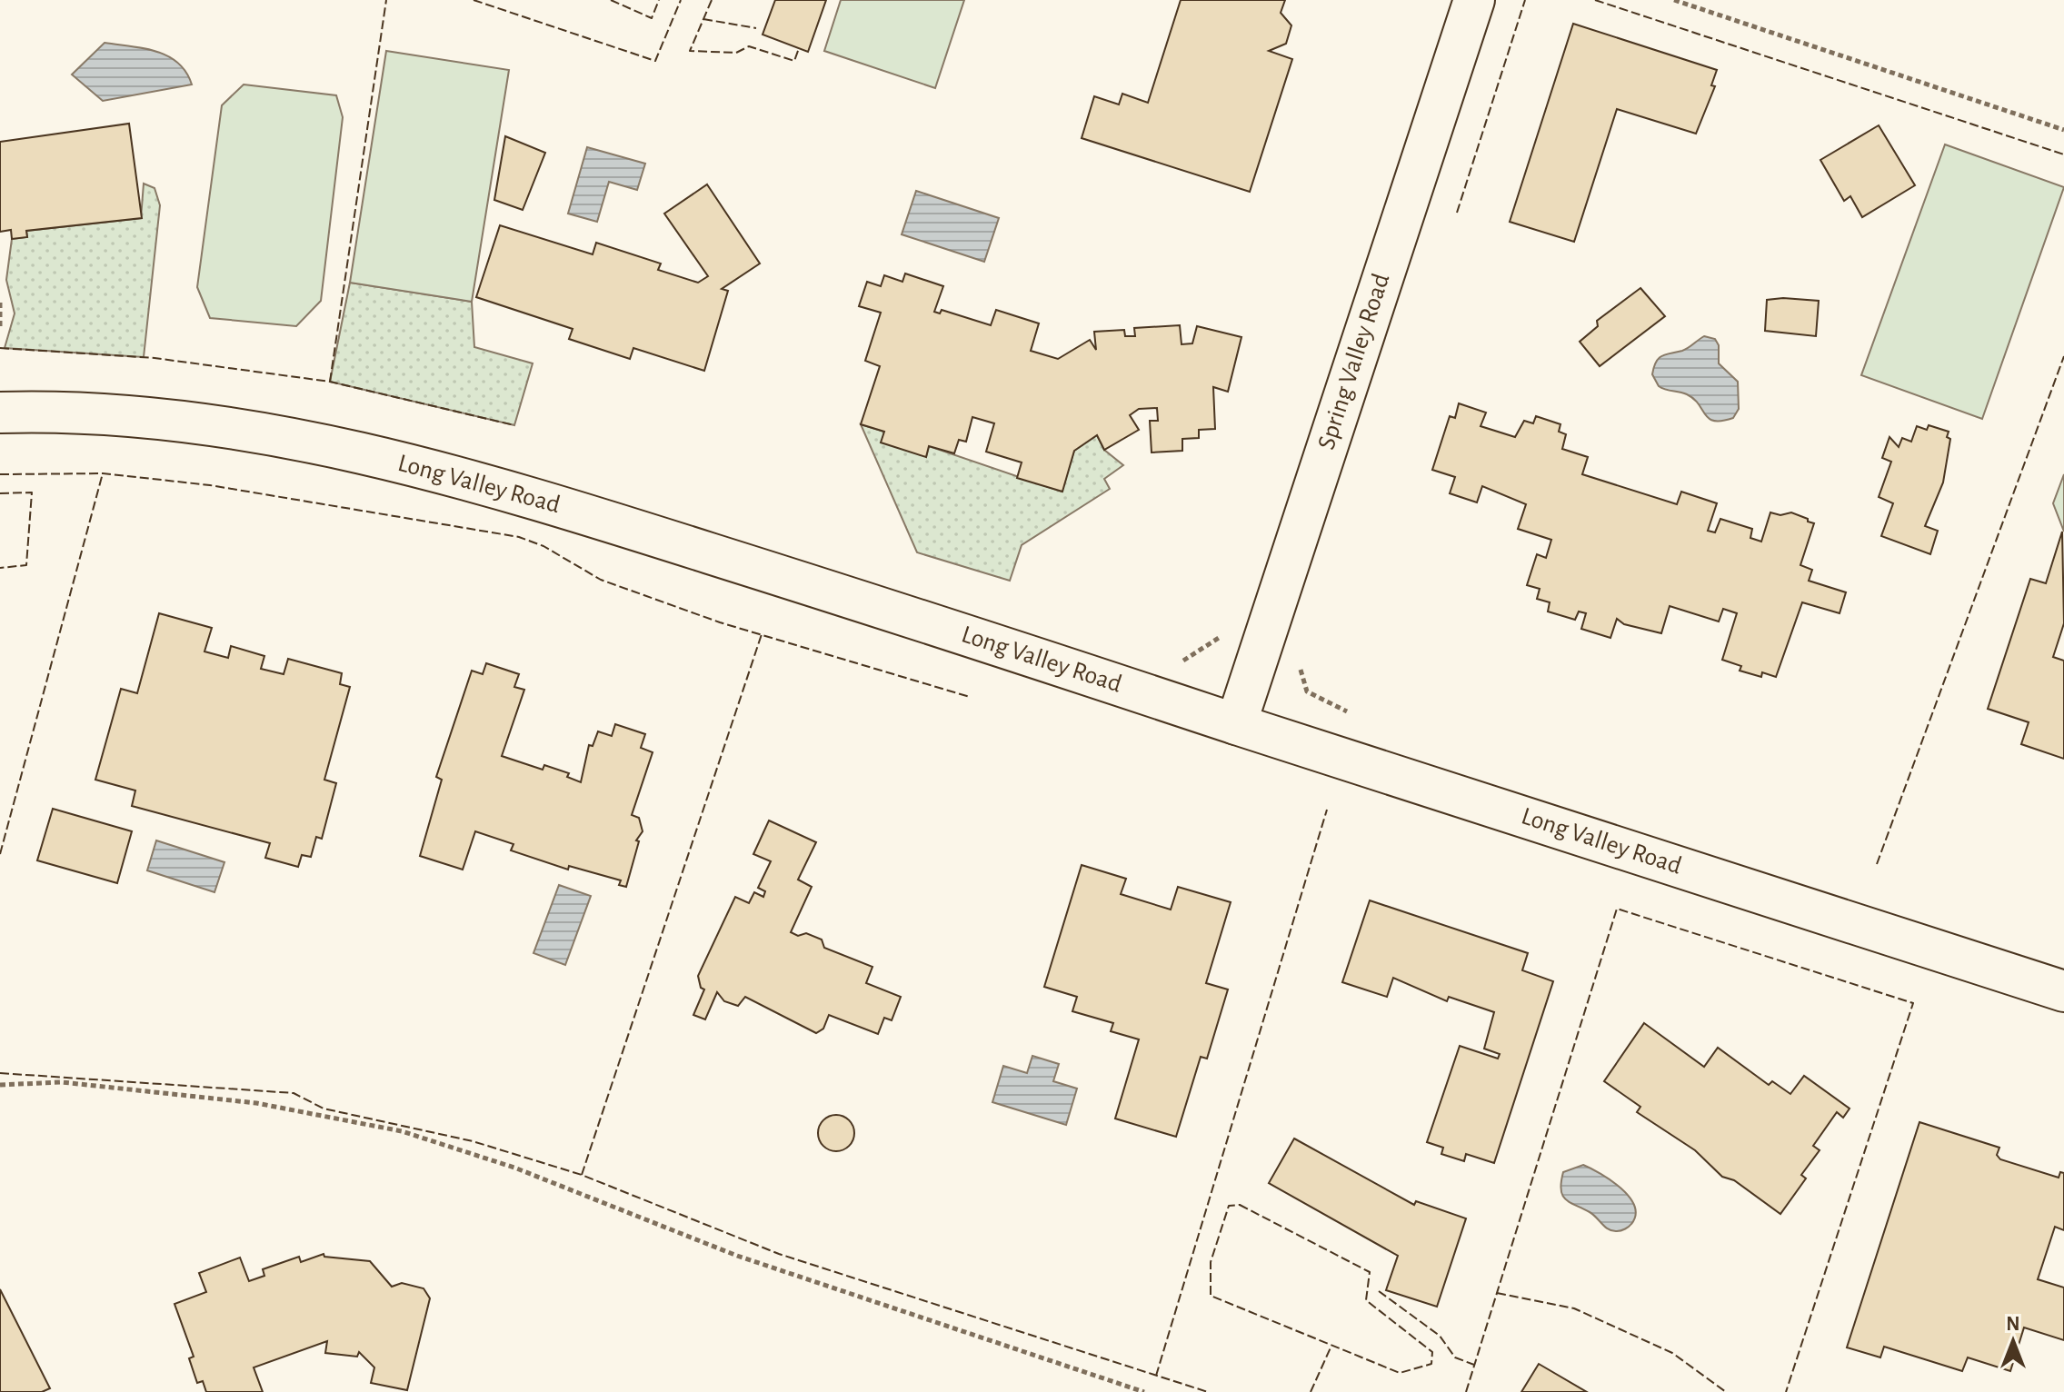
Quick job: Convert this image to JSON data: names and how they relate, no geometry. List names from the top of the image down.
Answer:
{
  "streets": {
    "street": ["Spring Valley Road", "Long Valley Road"]
  },
  "crossings": [
    ["Spring Valley Road", "Long Valley Road"]
  ],
  "north": "top"
}
